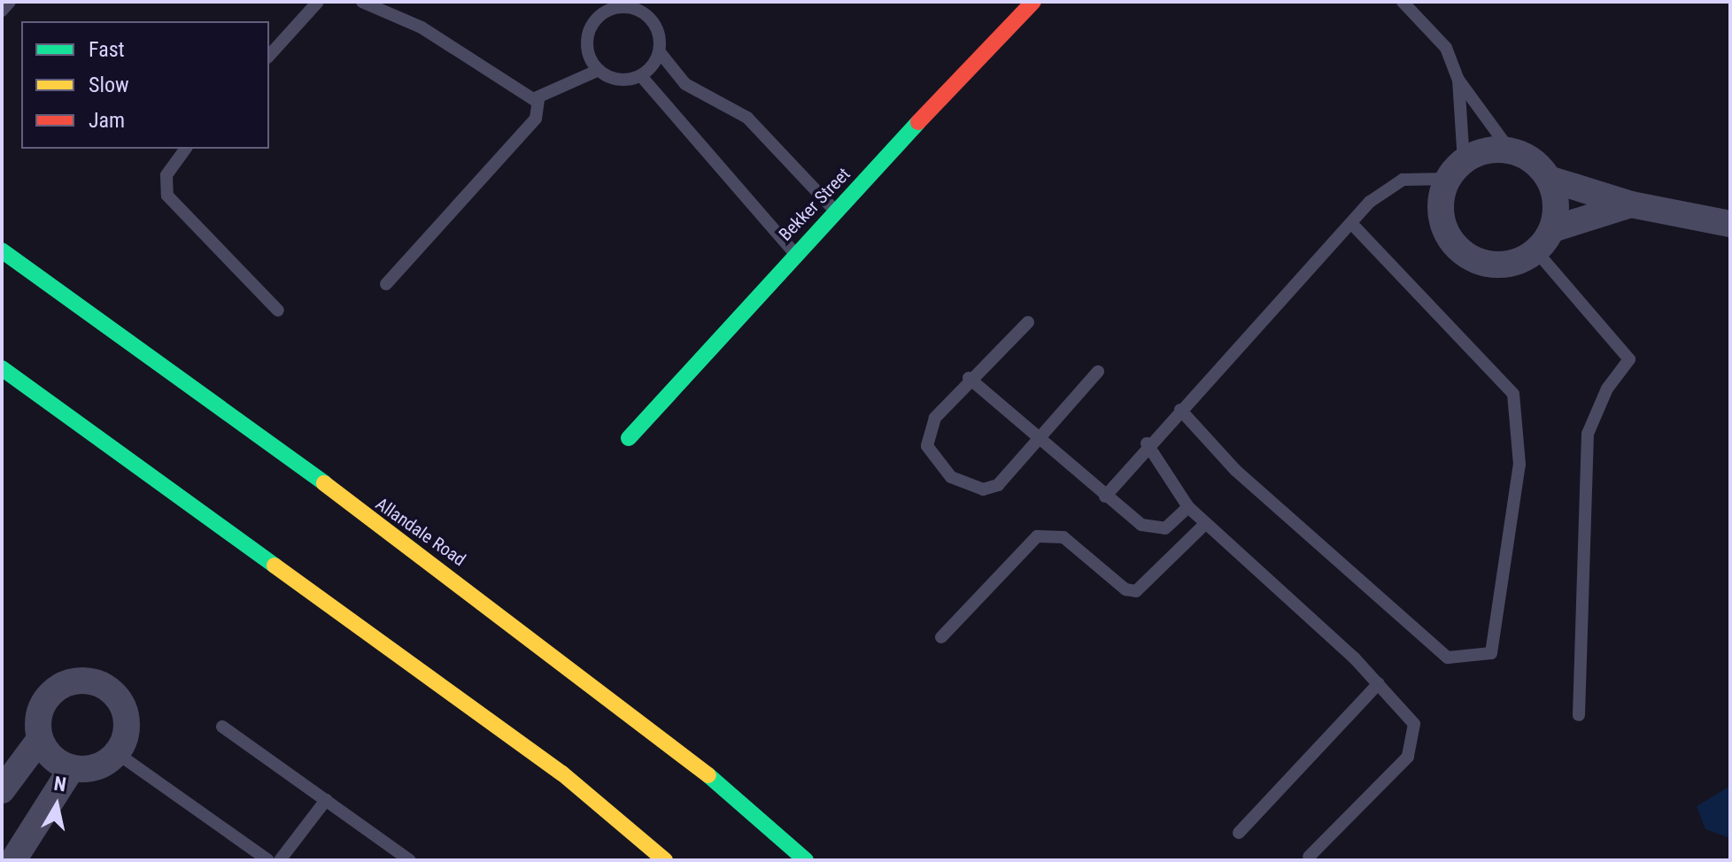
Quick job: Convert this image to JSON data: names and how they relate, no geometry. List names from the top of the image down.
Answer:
{
  "streets": {
    "main road": ["Bekker Street", "Allandale Road"]
  },
  "legend": ["Fast", "Slow", "Jam"],
  "north": "top"
}
